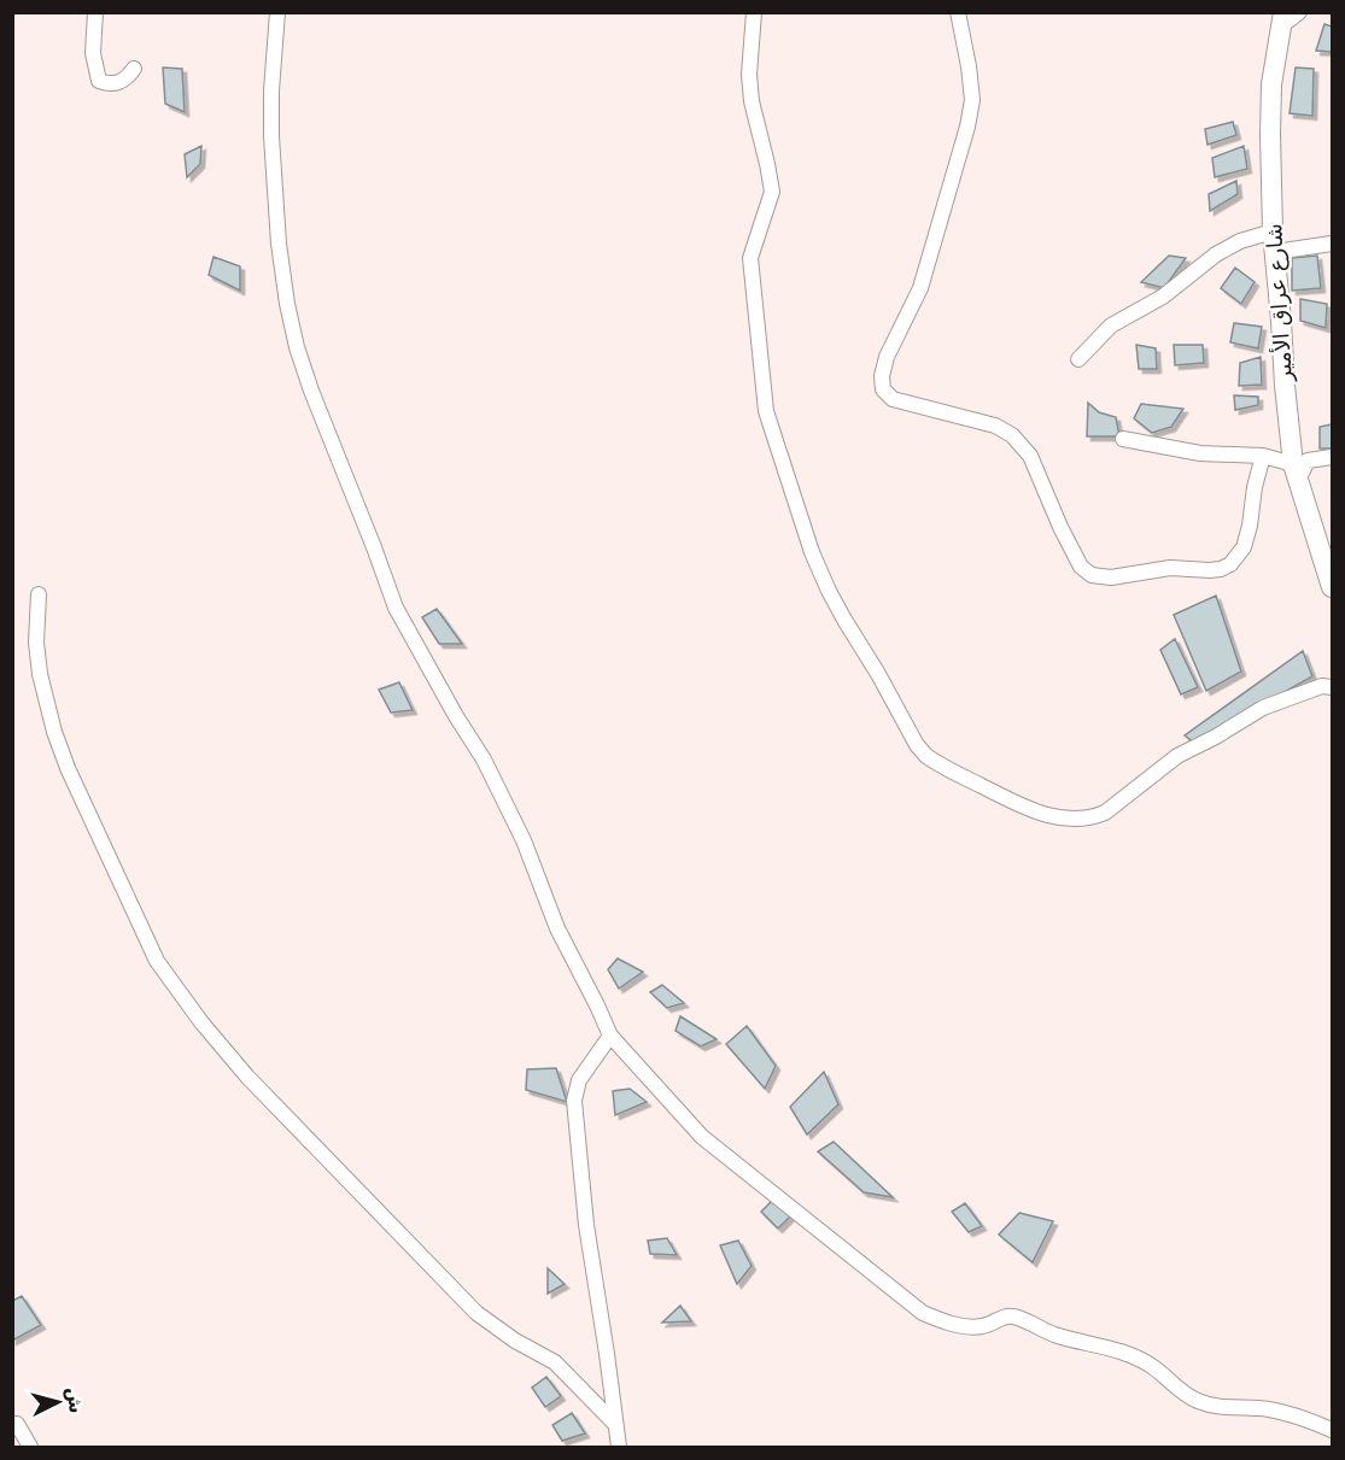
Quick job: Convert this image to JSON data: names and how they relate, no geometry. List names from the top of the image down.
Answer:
{
  "streets": {
    "main road": ["شارع عراق الأمير"]
  },
  "north": "right"
}
